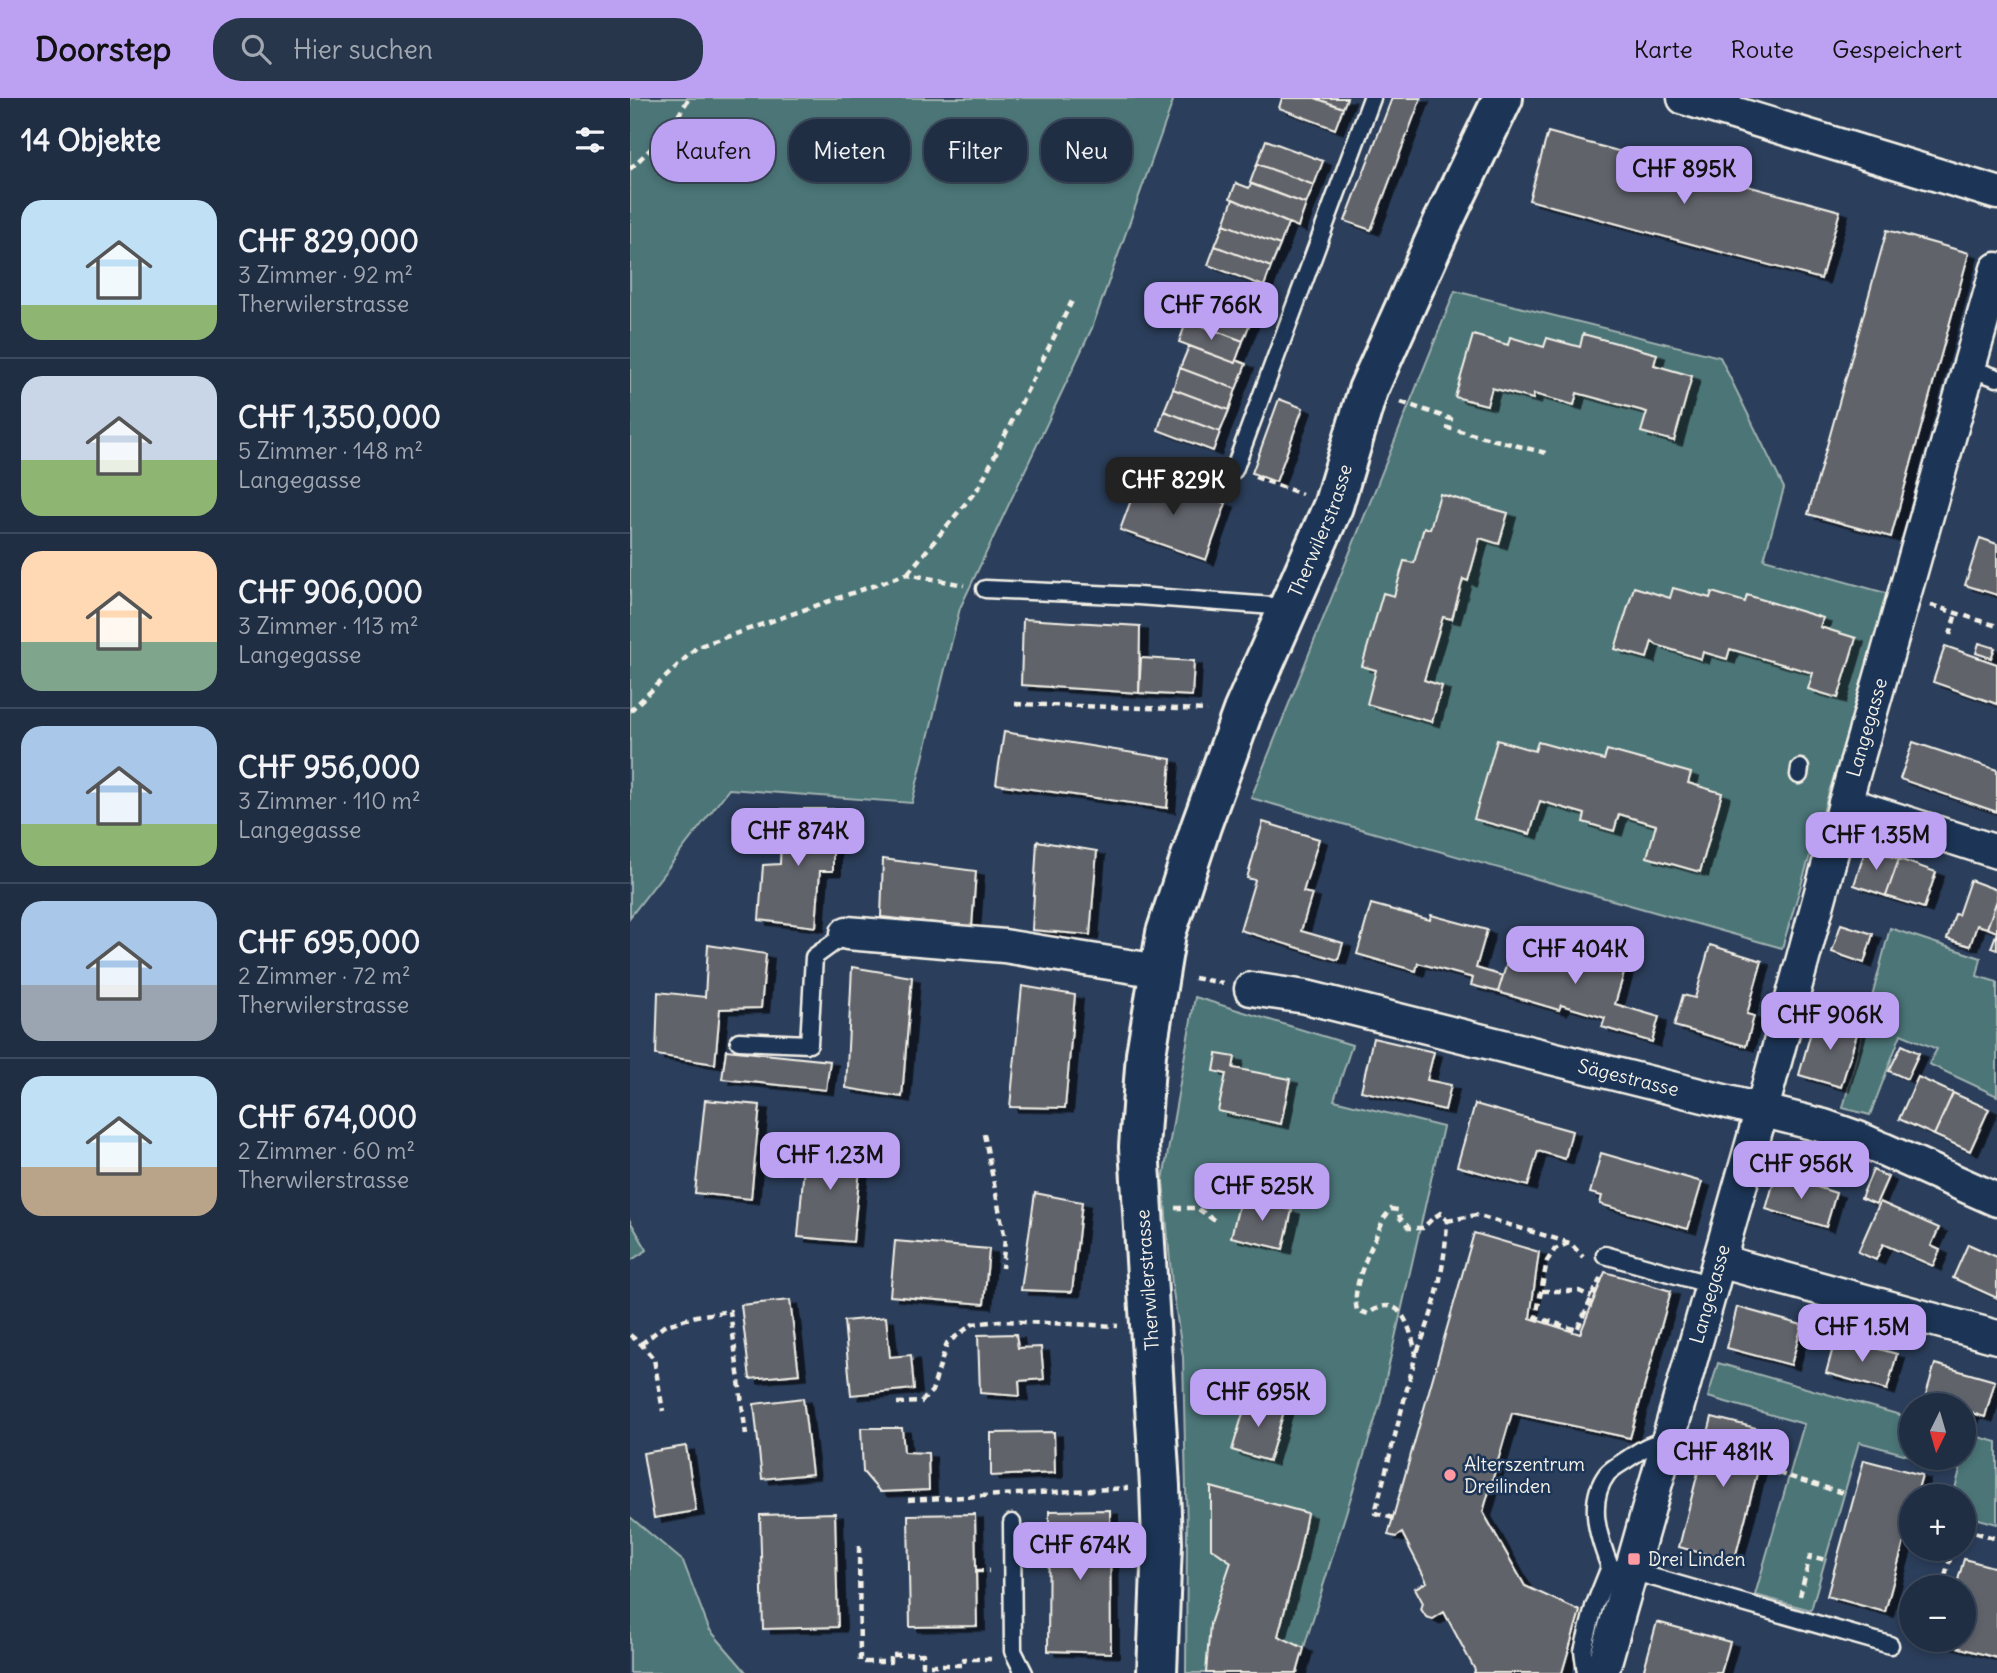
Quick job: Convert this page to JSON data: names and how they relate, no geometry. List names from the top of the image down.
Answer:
{
  "streets": {
    "main road": ["Therwilerstrasse"],
    "street": ["Langegasse", "Sägestrasse"]
  },
  "crossings": [
    ["Langegasse", "Sägestrasse"]
  ],
  "places": {
    "other": ["Alterszentrum Dreilinden"],
    "transit": ["Drei Linden"]
  },
  "north": "bottom",
  "page": {
    "header": "Doorstep",
    "search": "Hier suchen",
    "nav": ["Karte", "Route", "Gespeichert"],
    "heading": "14 Objekte",
    "chip": [
      "Kaufen",
      "Mieten",
      "Filter",
      "Neu"
    ],
    "price": [
      "CHF 895K",
      "CHF 766K",
      "CHF 829K",
      "CHF 874K",
      "CHF 1.35M",
      "CHF 404K",
      "CHF 906K",
      "CHF 1.23M",
      "CHF 956K",
      "CHF 525K",
      "CHF 1.5M",
      "CHF 695K",
      "CHF 481K",
      "CHF 674K"
    ],
    "list": [
      {
        "name": "CHF 829,000",
        "note": "3 Zimmer · 92 m² · Therwilerstrasse"
      },
      {
        "name": "CHF 1,350,000",
        "note": "5 Zimmer · 148 m² · Langegasse"
      },
      {
        "name": "CHF 906,000",
        "note": "3 Zimmer · 113 m² · Langegasse"
      },
      {
        "name": "CHF 956,000",
        "note": "3 Zimmer · 110 m² · Langegasse"
      },
      {
        "name": "CHF 695,000",
        "note": "2 Zimmer · 72 m² · Therwilerstrasse"
      },
      {
        "name": "CHF 674,000",
        "note": "2 Zimmer · 60 m² · Therwilerstrasse"
      }
    ],
    "map_buttons": ["+", "−"]
  }
}
